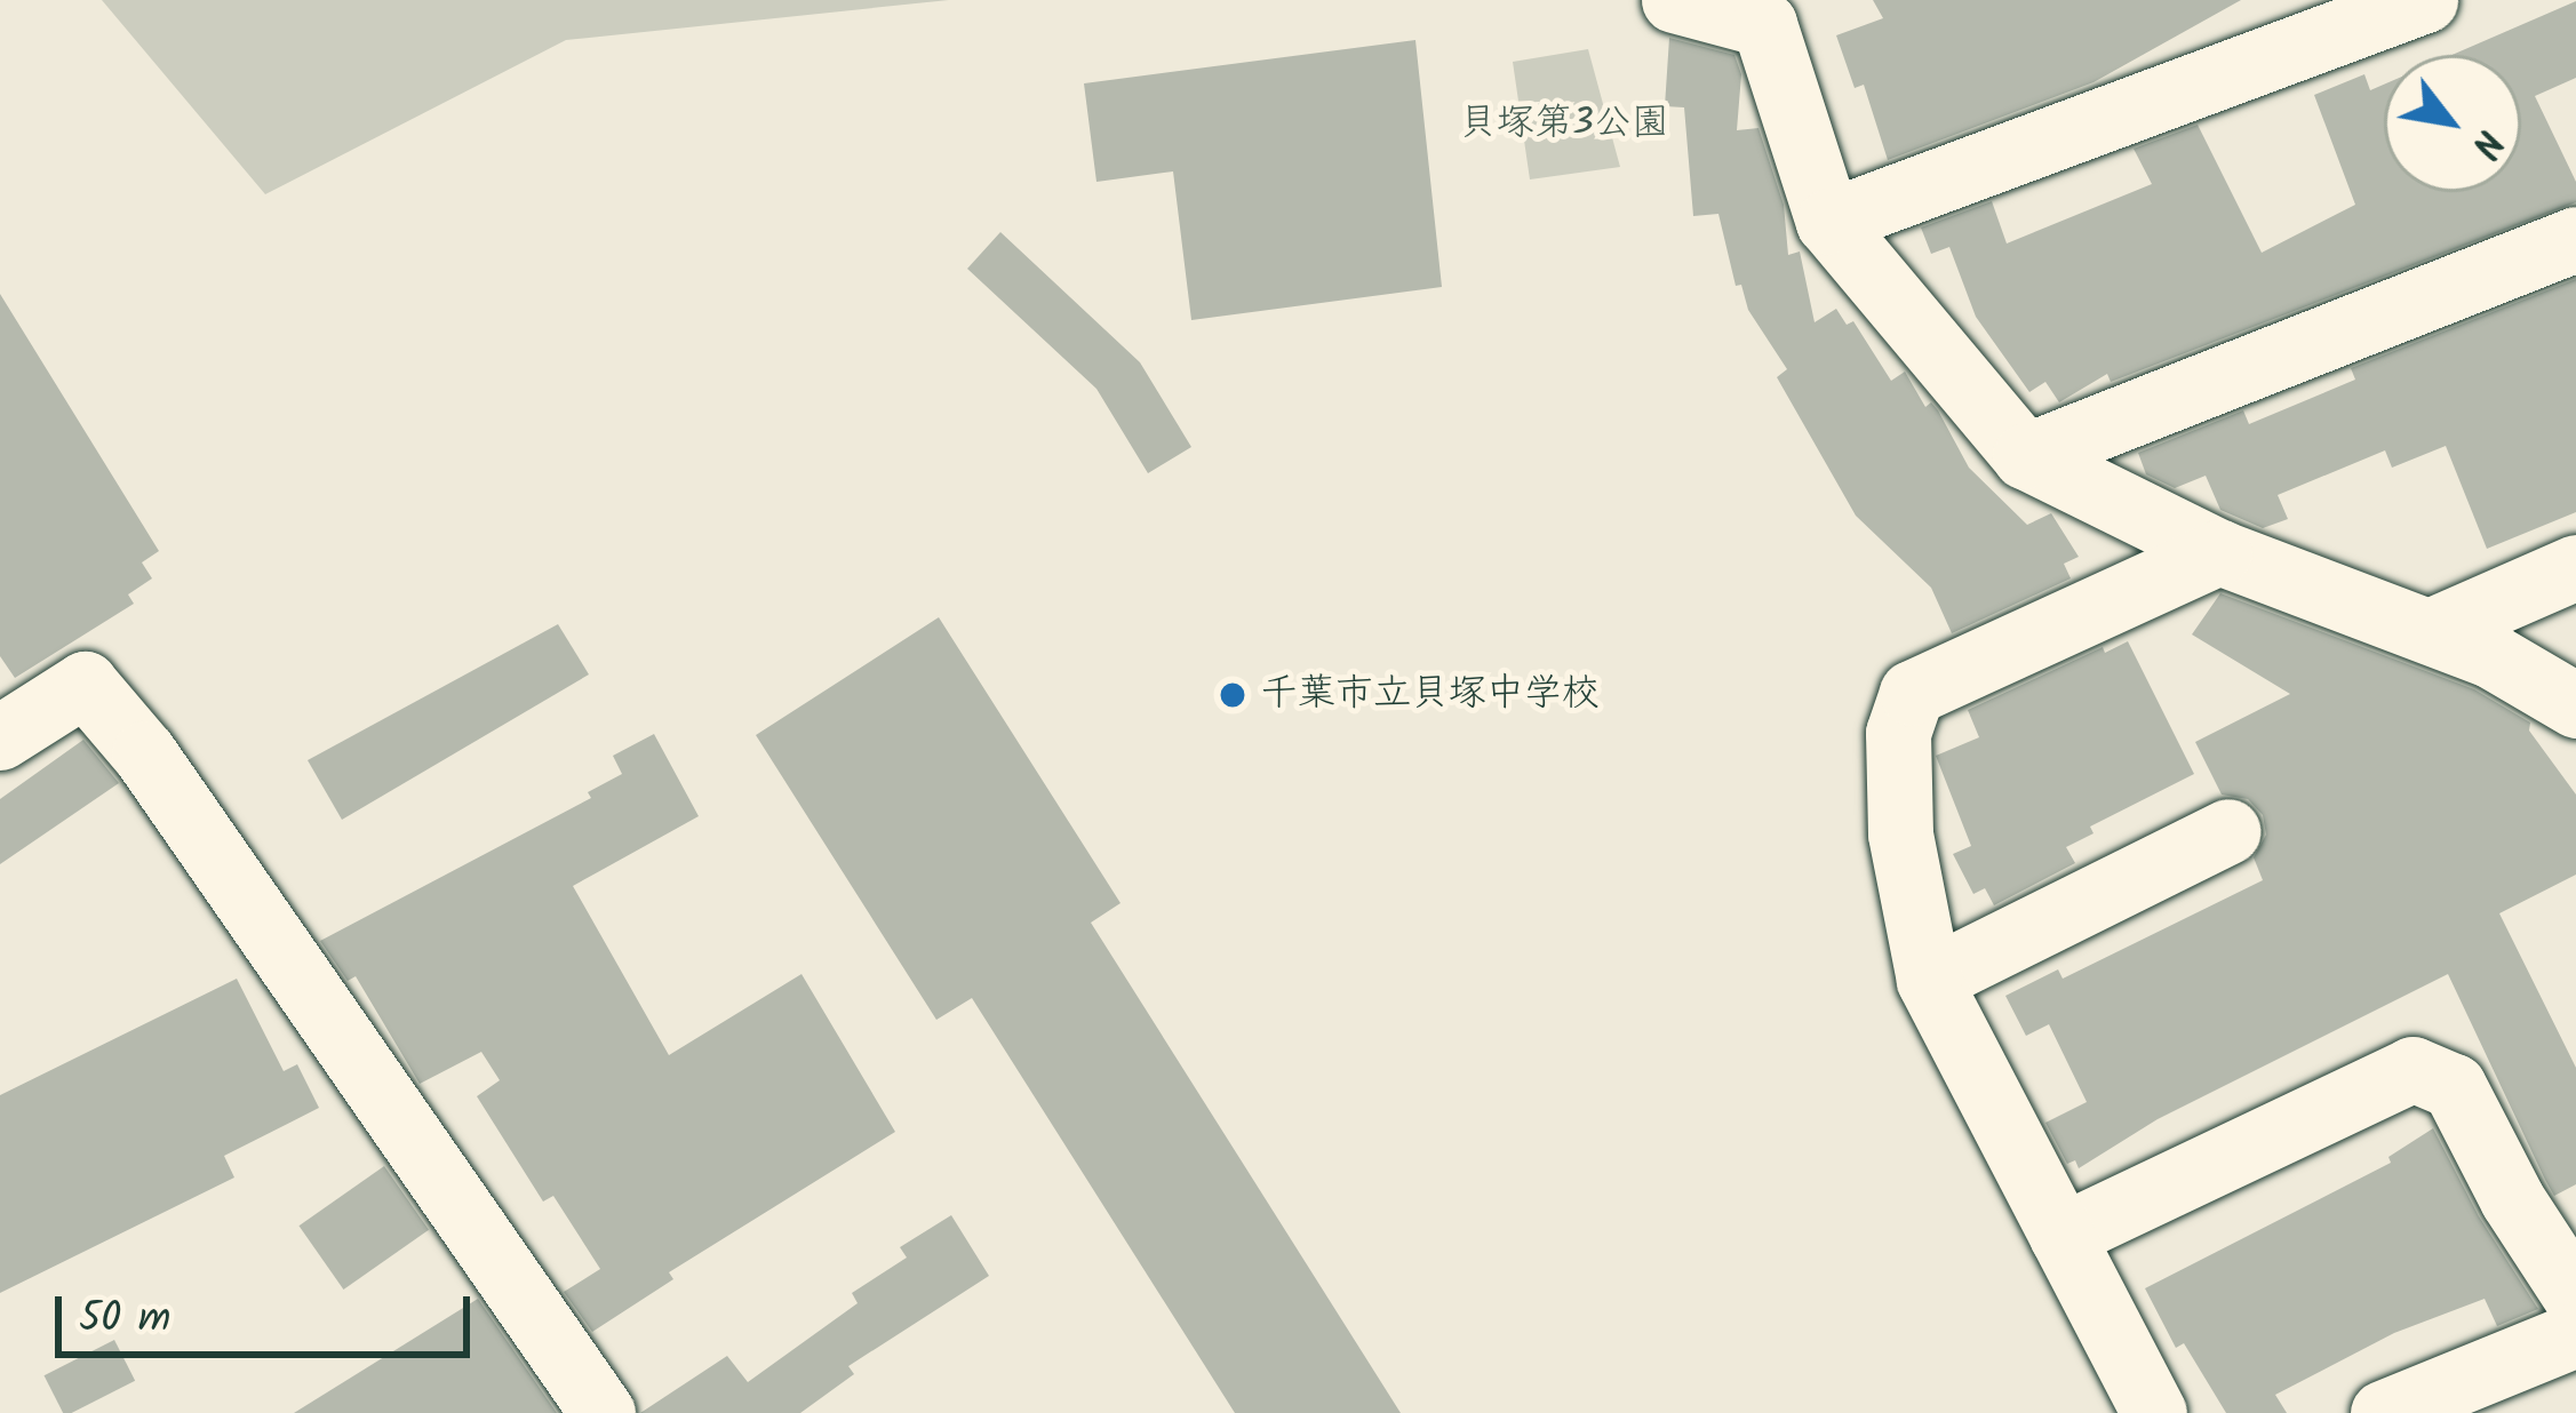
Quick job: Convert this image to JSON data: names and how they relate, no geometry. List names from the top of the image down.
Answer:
{
  "parks": ["貝塚第3公園"],
  "places": ["千葉市立貝塚中学校"],
  "scale_bar": "50 m",
  "north": "bottom right"
}
